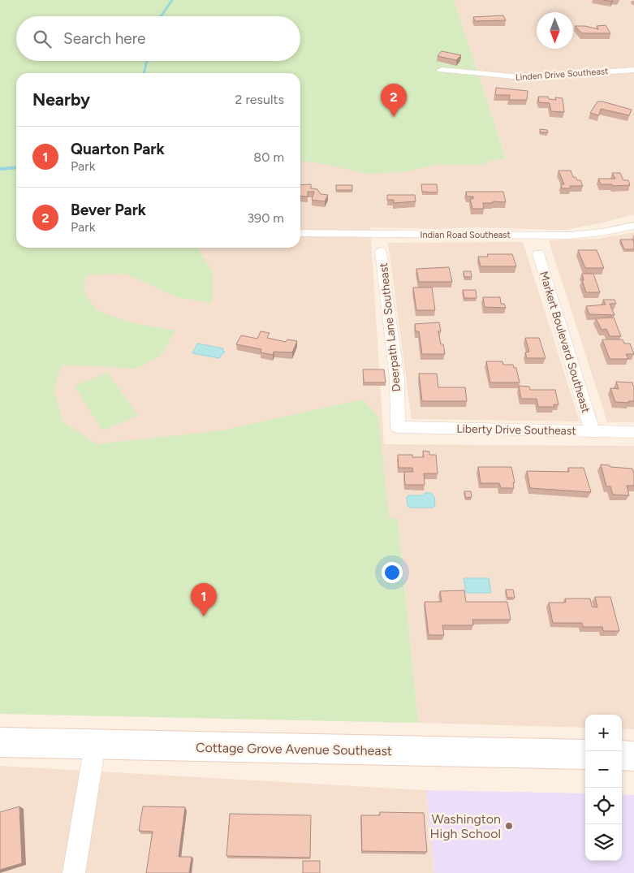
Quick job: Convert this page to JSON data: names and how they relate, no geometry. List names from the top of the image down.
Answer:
{
  "streets": {
    "main road": ["Cottage Grove Avenue Southeast"],
    "street": [
      "Linden Drive Southeast",
      "Indian Road Southeast",
      "Deerpath Lane Southeast",
      "Markert Boulevard Southeast",
      "Liberty Drive Southeast"
    ]
  },
  "crossings": [
    ["Deerpath Lane Southeast", "Liberty Drive Southeast"],
    ["Markert Boulevard Southeast", "Liberty Drive Southeast"]
  ],
  "places": ["Washington High School"],
  "north": "bottom",
  "page": {
    "search": "Search here",
    "heading": ["Nearby", "2 results"],
    "pins": ["2", "1"],
    "list": [
      {
        "mark": "1",
        "name": "Quarton Park",
        "note": "Park",
        "value": "80 m"
      },
      {
        "mark": "2",
        "name": "Bever Park",
        "note": "Park",
        "value": "390 m"
      }
    ],
    "map_buttons": ["+", "−"]
  }
}
